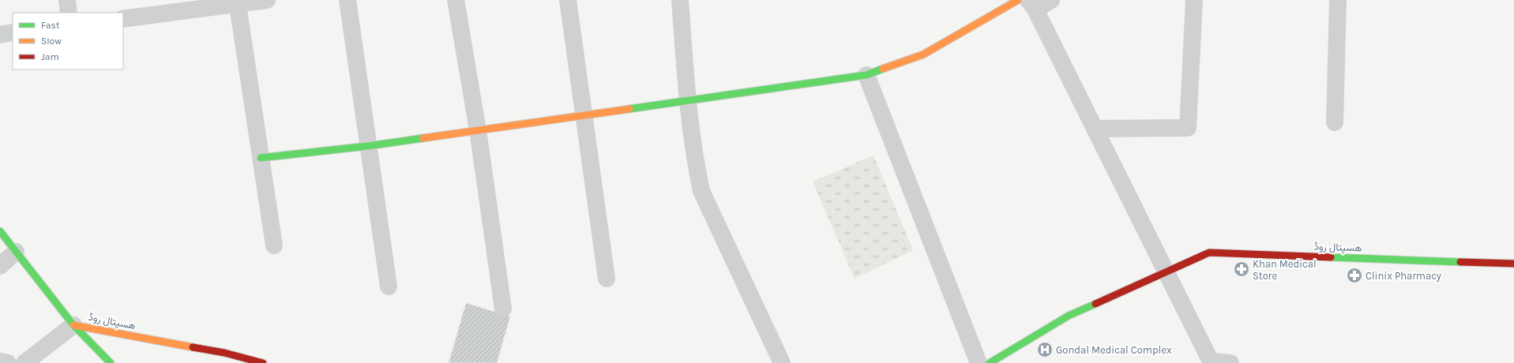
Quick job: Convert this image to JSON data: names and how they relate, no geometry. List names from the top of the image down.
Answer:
{
  "streets": {
    "main road": ["ھسپتال روڈ"]
  },
  "places": {
    "pharmacy": ["Khan Medical Store", "Clinix Pharmacy"],
    "hospital": ["Gondal Medical Complex"]
  },
  "legend": ["Fast", "Slow", "Jam"]
}
